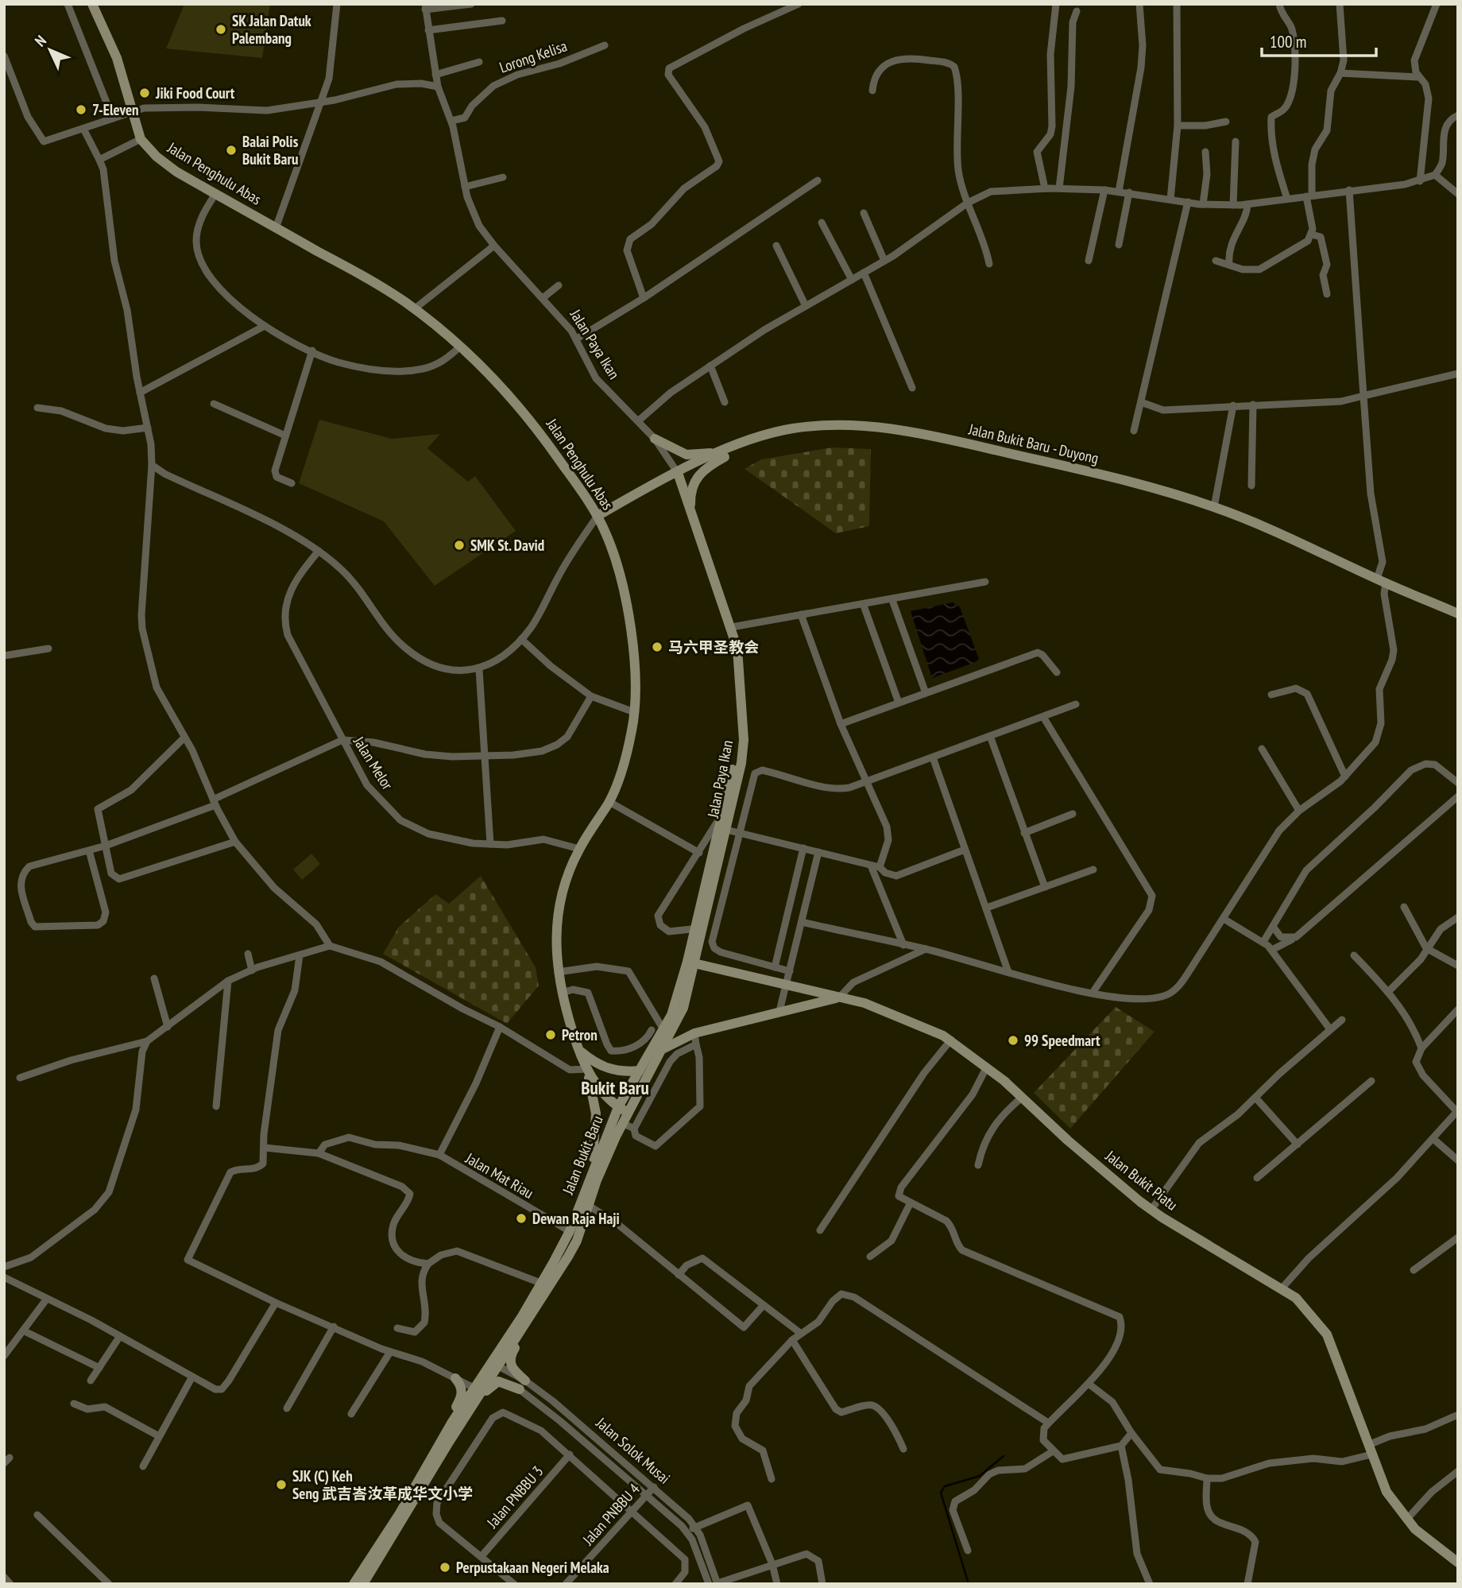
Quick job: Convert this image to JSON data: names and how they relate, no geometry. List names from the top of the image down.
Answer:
{
  "streets": {
    "main road": [
      "Jalan Penghulu Abas",
      "Jalan Paya Ikan",
      "Jalan Bukit Baru - Duyong",
      "Jalan Bukit Baru",
      "Jalan Bukit Piatu"
    ],
    "street": [
      "Lorong Kelisa",
      "Jalan Melor",
      "Jalan Mat Riau",
      "Jalan Solok Musai",
      "Jalan PNBBU 3",
      "Jalan PNBBU 4"
    ]
  },
  "crossings": [
    ["Lorong Kelisa", "Jalan Paya Ikan"],
    ["Jalan Penghulu Abas", "Jalan Bukit Baru - Duyong"],
    ["Jalan Penghulu Abas", "Jalan Melor"],
    ["Jalan Penghulu Abas", "Jalan Bukit Baru"],
    ["Jalan Paya Ikan", "Jalan Bukit Baru - Duyong"],
    ["Jalan Paya Ikan", "Jalan Bukit Baru"],
    ["Jalan Bukit Baru", "Jalan Mat Riau"],
    ["Jalan Bukit Baru", "Jalan Bukit Piatu"],
    ["Jalan Bukit Baru", "Jalan Solok Musai"],
    ["Jalan Solok Musai", "Jalan PNBBU 4"]
  ],
  "districts": ["Bukit Baru"],
  "places": [
    "SK Jalan Datuk Palembang",
    "Jiki Food Court",
    "7-Eleven",
    "Balai Polis Bukit Baru",
    "SMK St. David",
    "马六甲圣教会",
    "Petron",
    "99 Speedmart",
    "Dewan Raja Haji",
    "SJK (C) Keh Seng 武吉峇汝革成华文小学",
    "Perpustakaan Negeri Melaka"
  ],
  "scale_bar": "100 m",
  "north": "top left"
}
